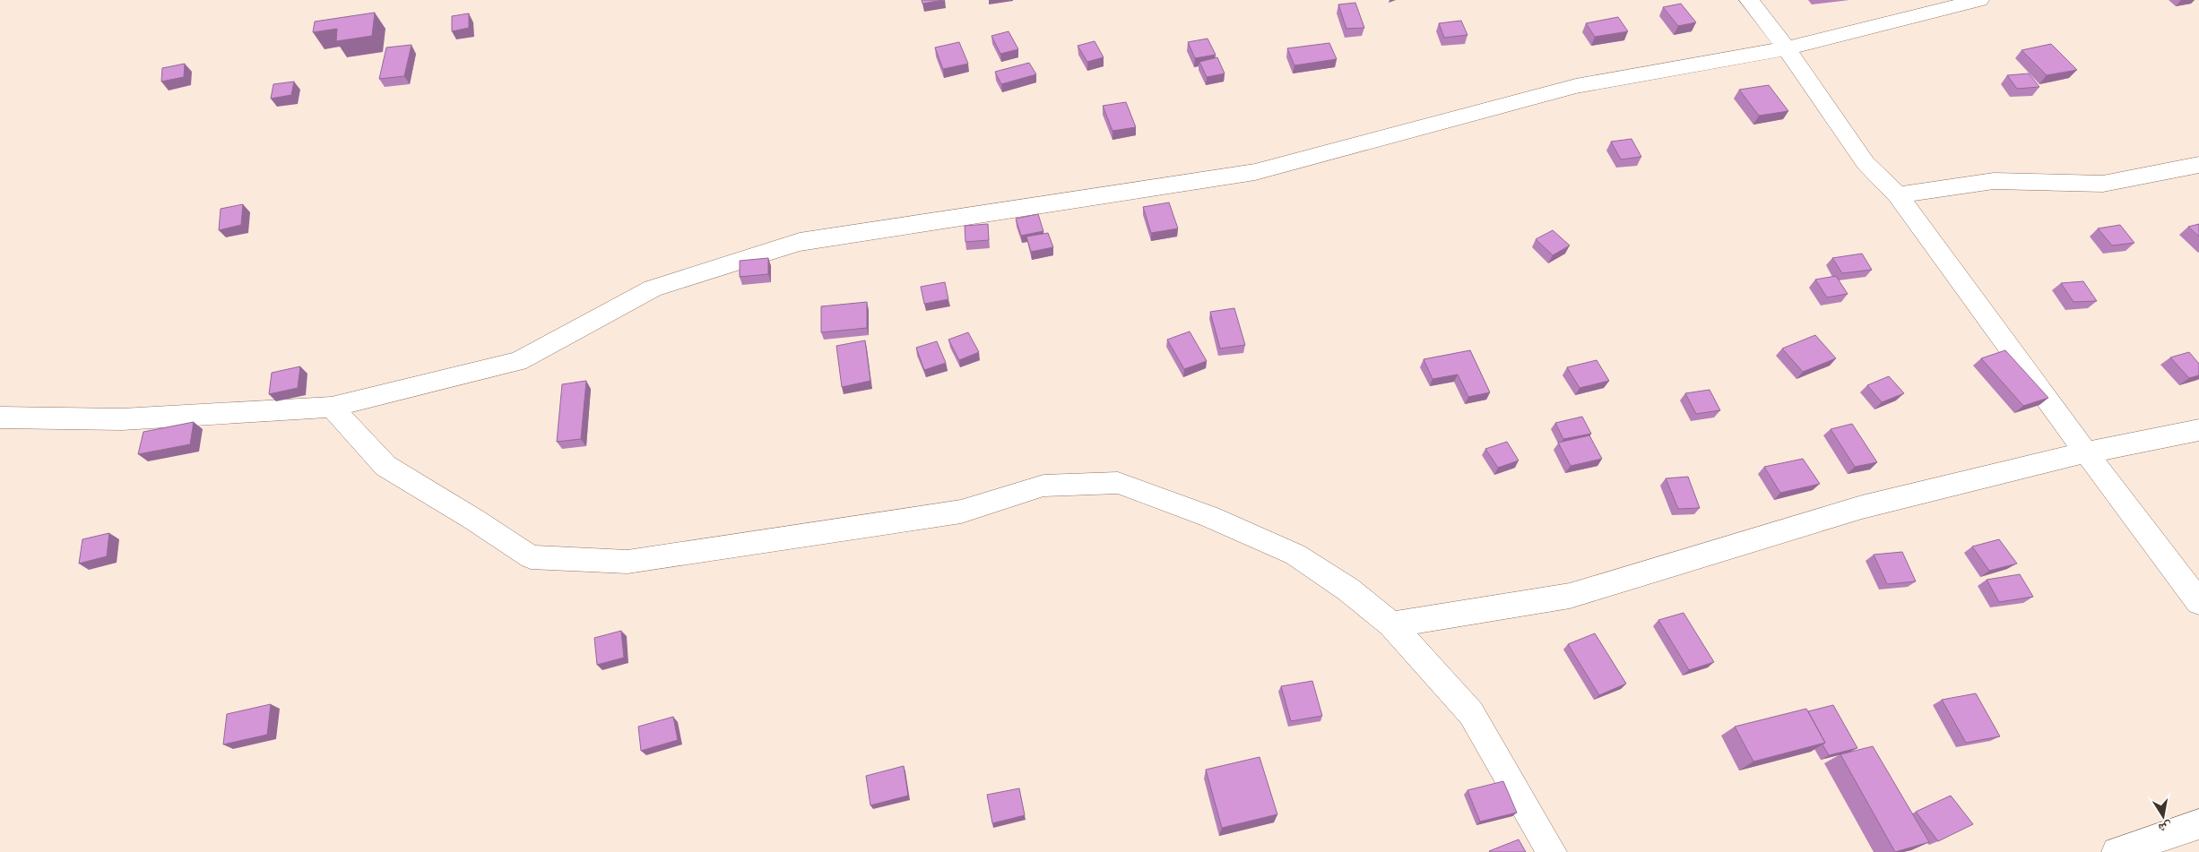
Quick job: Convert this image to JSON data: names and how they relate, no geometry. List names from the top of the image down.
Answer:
{
  "north": "bottom"
}
